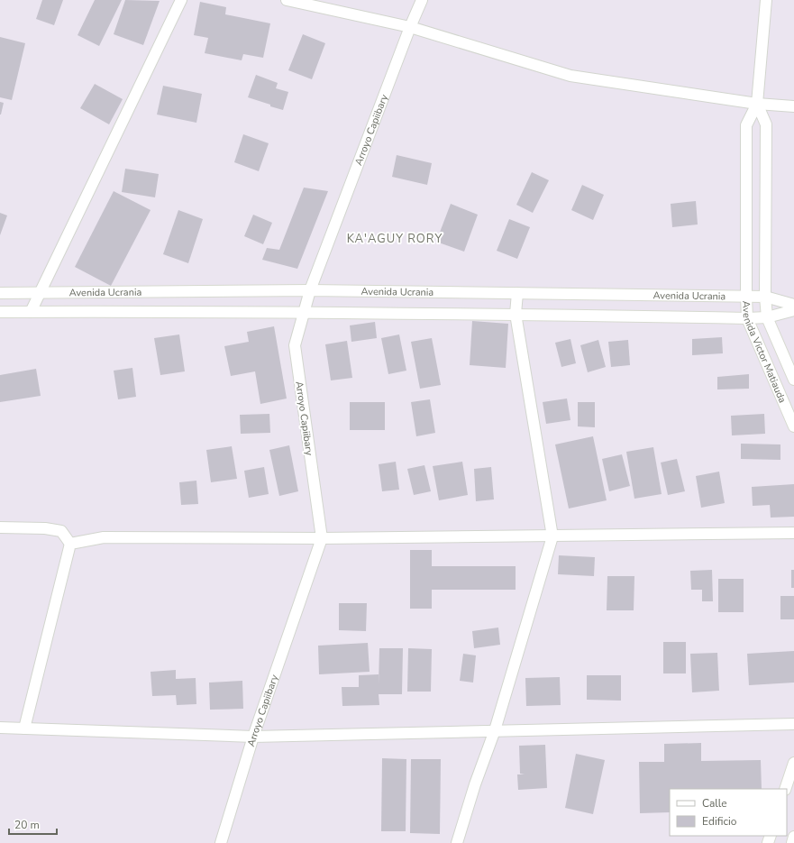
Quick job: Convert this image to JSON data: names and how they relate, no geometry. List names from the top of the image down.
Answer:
{
  "streets": {
    "street": ["Arroyo Capiibary", "Avenida Ucrania", "Avenida Victor Matiauda"]
  },
  "crossings": [
    ["Arroyo Capiibary", "Avenida Ucrania"],
    ["Avenida Ucrania", "Avenida Victor Matiauda"]
  ],
  "districts": ["KA'AGUY RORY"],
  "legend": ["Calle", "Edificio"],
  "scale_bar": "20 m"
}
